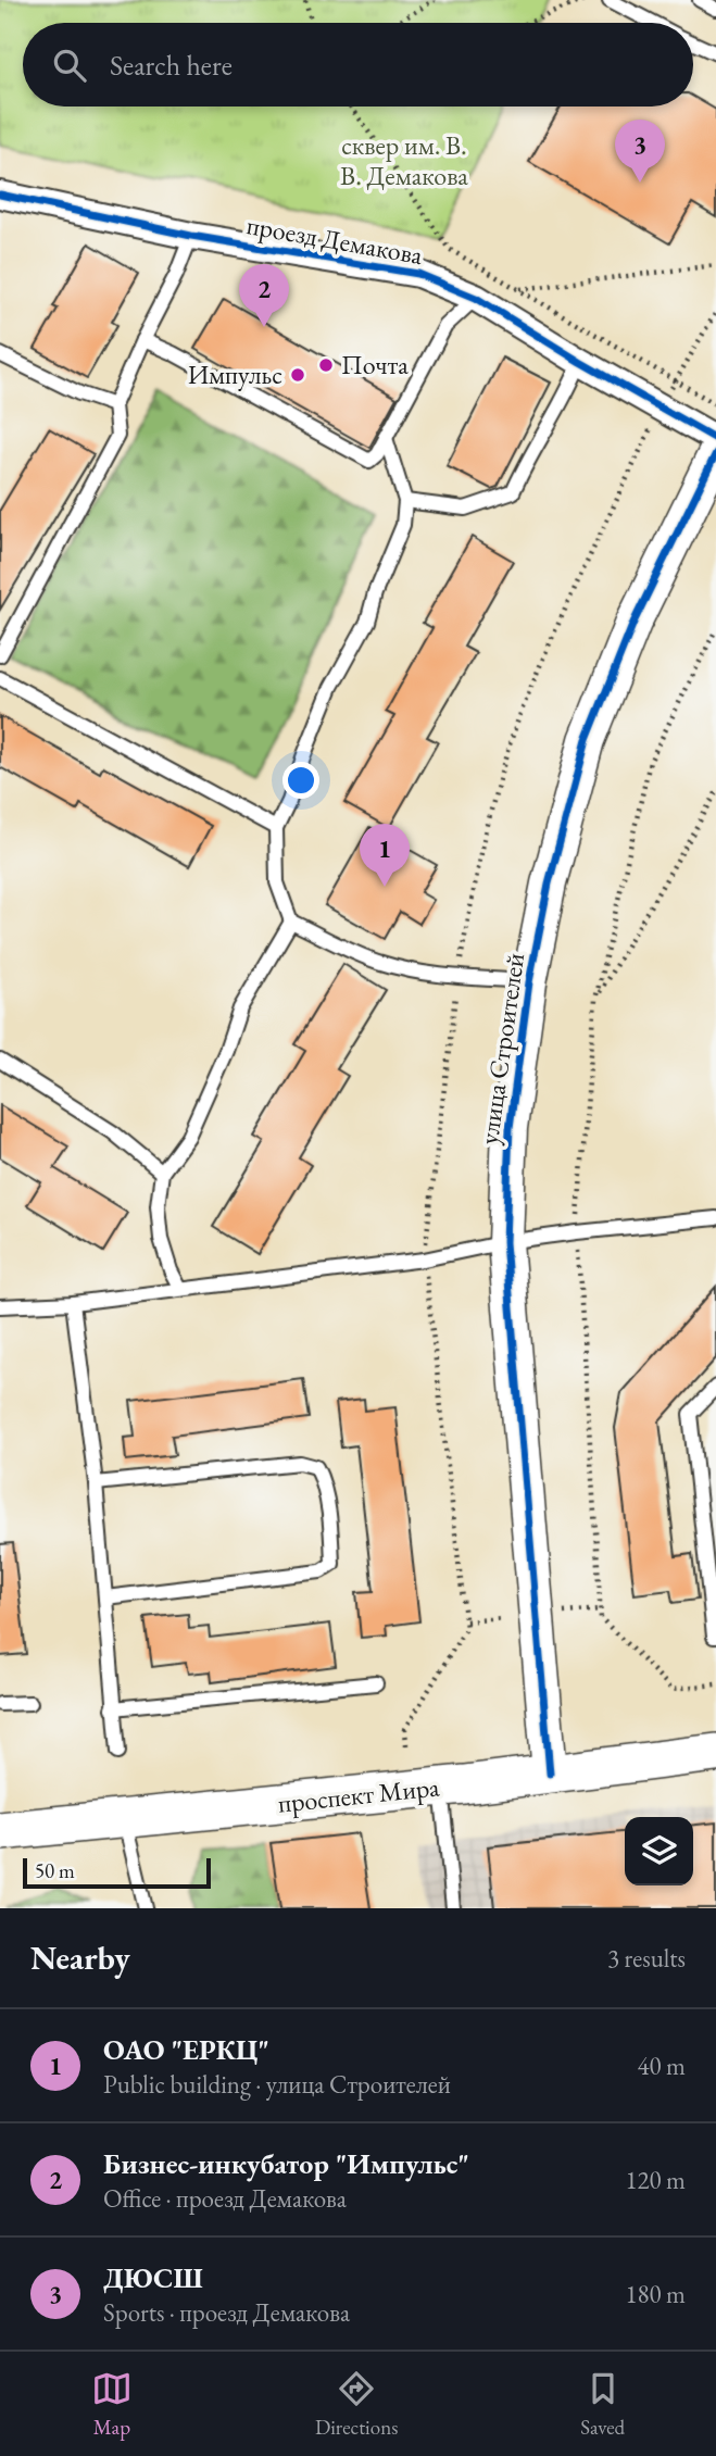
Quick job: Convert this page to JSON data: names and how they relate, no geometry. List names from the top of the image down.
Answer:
{
  "streets": {
    "main road": ["проспект Мира"],
    "street": ["проезд Демакова", "улица Строителей"]
  },
  "crossings": [
    ["улица Строителей", "проспект Мира"]
  ],
  "parks": ["сквер им. В. В. Демакова"],
  "places": ["Почта", "Импульс"],
  "scale_bar": "50 m",
  "page": {
    "search": "Search here",
    "pins": ["3", "2", "1"],
    "scale": "50 m",
    "heading": ["Nearby", "3 results"],
    "list": [
      {
        "mark": "1",
        "name": "ОАО \"ЕРКЦ\"",
        "note": "Public building · улица Строителей",
        "value": "40 m"
      },
      {
        "mark": "2",
        "name": "Бизнес-инкубатор \"Импульс\"",
        "note": "Office · проезд Демакова",
        "value": "120 m"
      },
      {
        "mark": "3",
        "name": "ДЮСШ",
        "note": "Sports · проезд Демакова",
        "value": "180 m"
      }
    ],
    "nav": ["Map", "Directions", "Saved"]
  }
}
